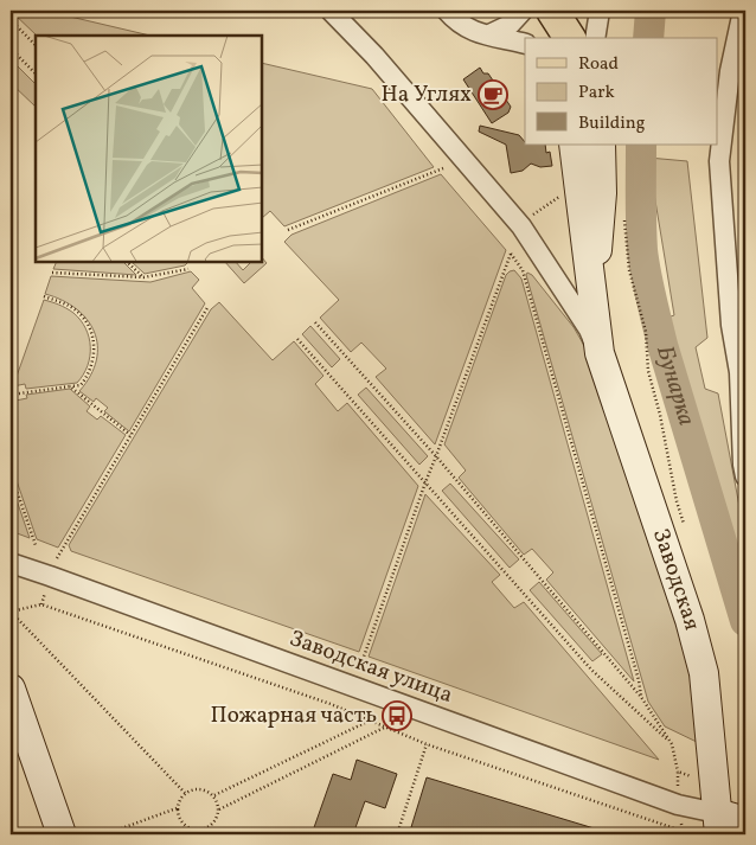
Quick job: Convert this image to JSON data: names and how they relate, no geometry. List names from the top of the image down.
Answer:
{
  "streets": {
    "main road": ["Заводская"],
    "street": ["Заводская улица"]
  },
  "crossings": [
    ["Заводская", "Заводская улица"]
  ],
  "water": ["Бунарка"],
  "places": {
    "cafe": ["На Углях"],
    "bus stop": ["Пожарная часть"]
  },
  "legend": ["Road", "Park", "Building"]
}
